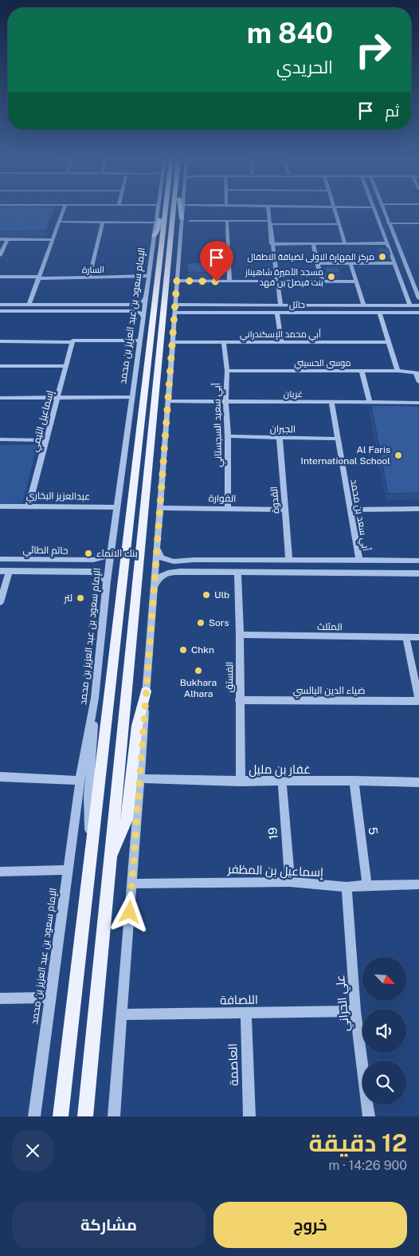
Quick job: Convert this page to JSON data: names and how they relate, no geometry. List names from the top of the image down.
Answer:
{
  "streets": {
    "main road": ["الإمام سعود بن عبد العزيز بن محمد"],
    "street": [
      "السارة",
      "حائل",
      "أبي محمد الإسكندراني",
      "موسى الحسيني",
      "غريان",
      "إسماعيل التيمي",
      "أبي سعيد السجستاني",
      "الجبران",
      "عبدالعزيز البخاري",
      "الفوارة",
      "القدوة",
      "أبي سعد بن محمد",
      "حاتم الطائي",
      "المثلث",
      "الفستق",
      "ضياء الدين البالسي",
      "غفار بن مليل",
      "5",
      "19",
      "إسماعيل بن المظفر",
      "اللصافة",
      "علي الحراني",
      "العاصمة"
    ]
  },
  "crossings": [
    ["السارة", "الإمام سعود بن عبد العزيز بن محمد"],
    ["الإمام سعود بن عبد العزيز بن محمد", "عبدالعزيز البخاري"],
    ["الإمام سعود بن عبد العزيز بن محمد", "حاتم الطائي"],
    ["أبي محمد الإسكندراني", "أبي سعيد السجستاني"],
    ["موسى الحسيني", "أبي سعيد السجستاني"],
    ["غريان", "أبي سعيد السجستاني"],
    ["غريان", "أبي سعد بن محمد"],
    ["إسماعيل التيمي", "عبدالعزيز البخاري"],
    ["أبي سعيد السجستاني", "الجبران"],
    ["أبي سعيد السجستاني", "الفوارة"],
    ["الجبران", "القدوة"],
    ["الجبران", "أبي سعد بن محمد"],
    ["الفوارة", "القدوة"],
    ["المثلث", "الفستق"],
    ["الفستق", "ضياء الدين البالسي"],
    ["الفستق", "غفار بن مليل"],
    ["غفار بن مليل", "5"],
    ["غفار بن مليل", "19"],
    ["5", "إسماعيل بن المظفر"],
    ["19", "إسماعيل بن المظفر"],
    ["إسماعيل بن المظفر", "علي الحراني"],
    ["اللصافة", "علي الحراني"],
    ["اللصافة", "العاصمة"]
  ],
  "places": [
    "مركز المهارة الاولى لضيافة الاطفال",
    "مسجد الأميرة شاهيناز بنت فيصل بن فهد",
    "Al Faris International School",
    "بنك الانماء",
    "Ulb",
    "لتر",
    "Sors",
    "Chkn",
    "Bukhara Alhara"
  ],
  "north": "bottom right",
  "page": {
    "turn": ["840 m", "الحريدي"],
    "then": "ثم",
    "heading": ["12 دقيقة", "900 m · 14:26"],
    "buttons": ["خروج", "مشاركة"]
  }
}
